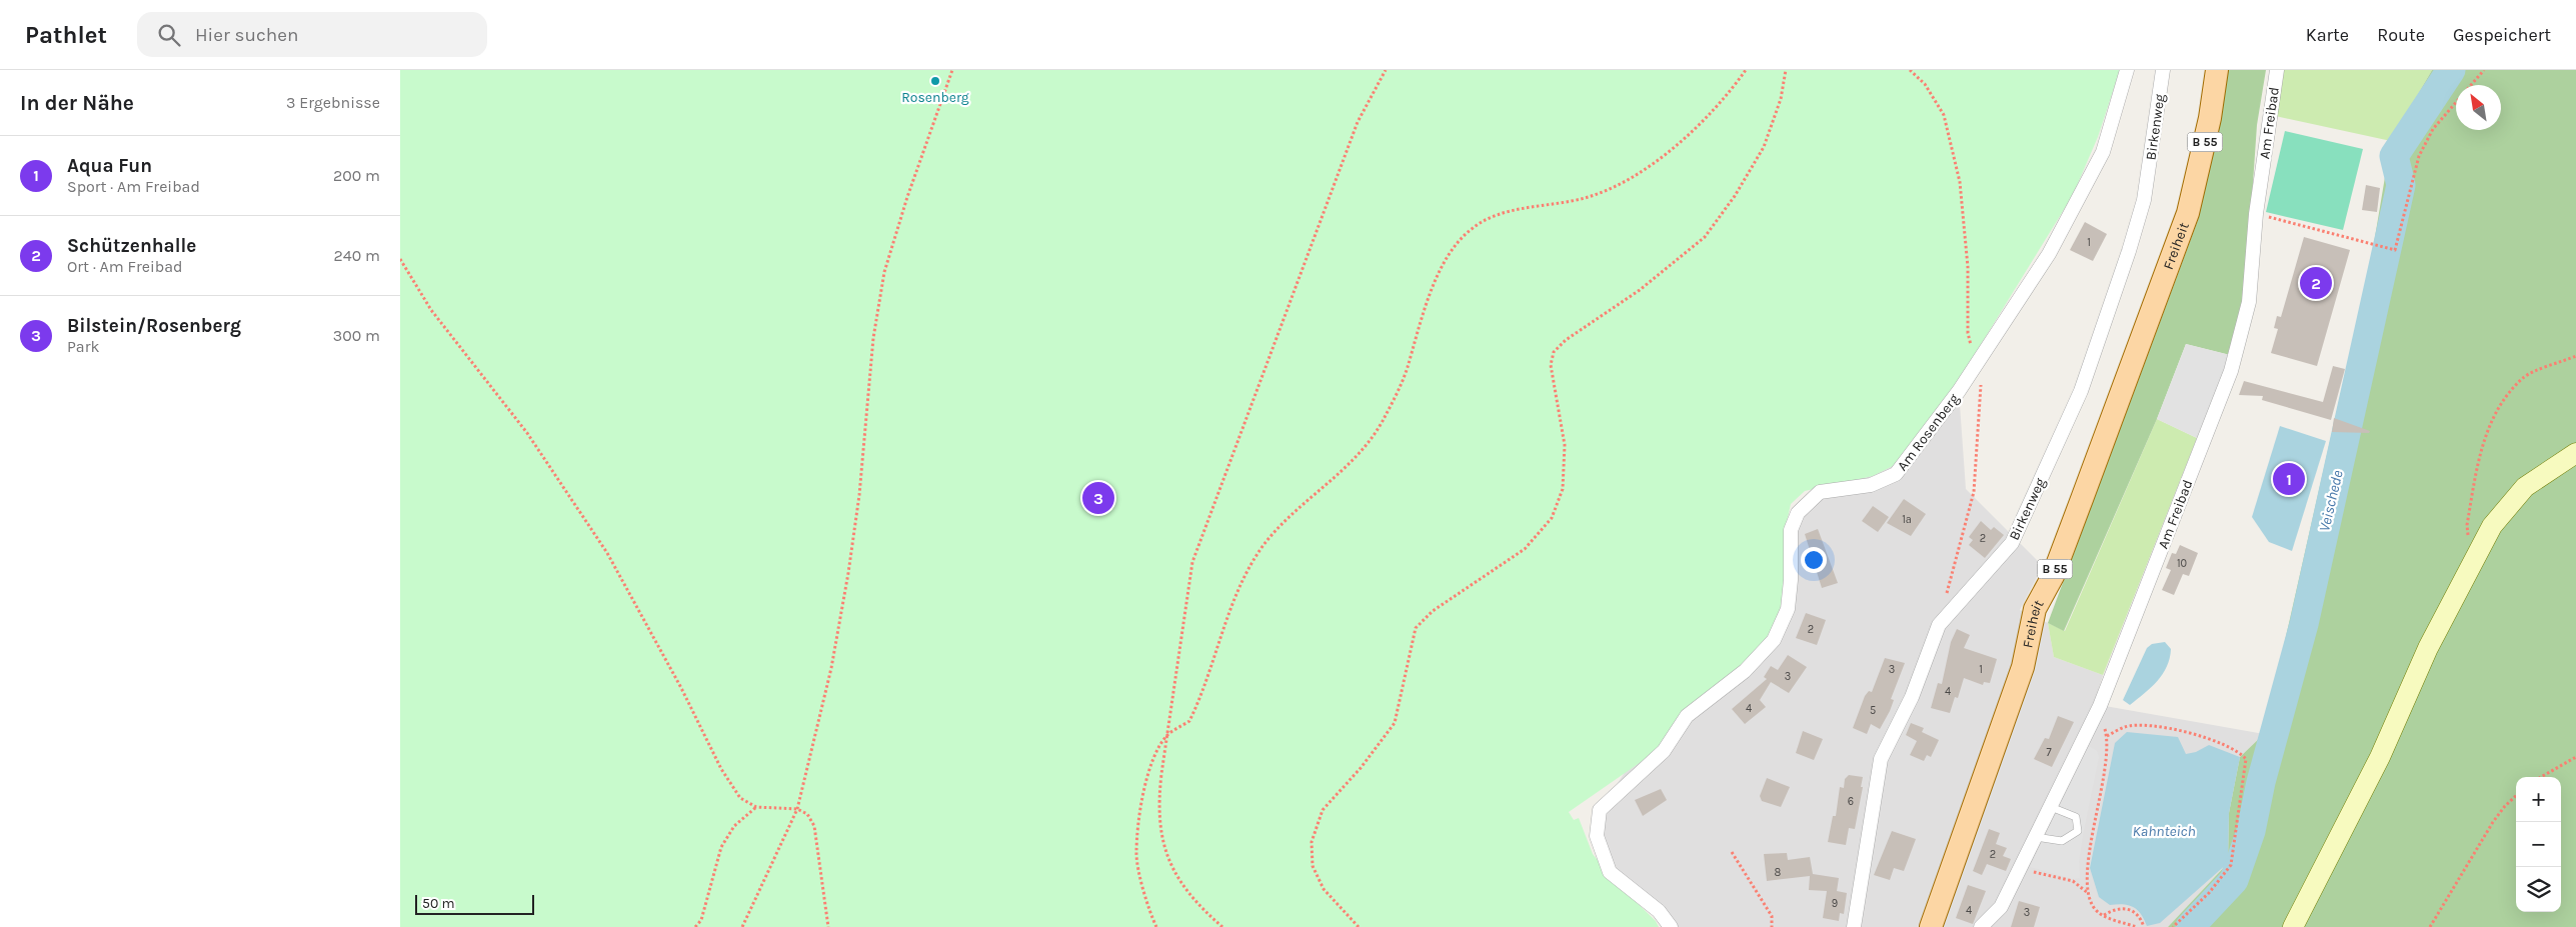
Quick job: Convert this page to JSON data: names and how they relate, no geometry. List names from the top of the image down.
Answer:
{
  "streets": {
    "main road": ["B 55", "Freiheit"],
    "street": ["Am Freibad", "Birkenweg", "Am Rosenberg"]
  },
  "water": ["Veischede", "Kahnteich"],
  "places": ["Rosenberg"],
  "house_numbers": [
    "1",
    "1a",
    "2",
    "10",
    "2",
    "3",
    "1",
    "3",
    "4",
    "4",
    "5",
    "7",
    "6",
    "2",
    "8",
    "9",
    "4",
    "3"
  ],
  "scale_bar": "50 m",
  "north": "top left",
  "page": {
    "header": "Pathlet",
    "search": "Hier suchen",
    "nav": ["Karte", "Route", "Gespeichert"],
    "heading": ["In der Nähe", "3 Ergebnisse"],
    "list": [
      {
        "mark": "1",
        "name": "Aqua Fun",
        "note": "Sport · Am Freibad",
        "value": "200 m"
      },
      {
        "mark": "2",
        "name": "Schützenhalle",
        "note": "Ort · Am Freibad",
        "value": "240 m"
      },
      {
        "mark": "3",
        "name": "Bilstein/Rosenberg",
        "note": "Park",
        "value": "300 m"
      }
    ],
    "pins": ["2", "1", "3"],
    "map_buttons": ["+", "−"],
    "scale": "50 m"
  }
}
